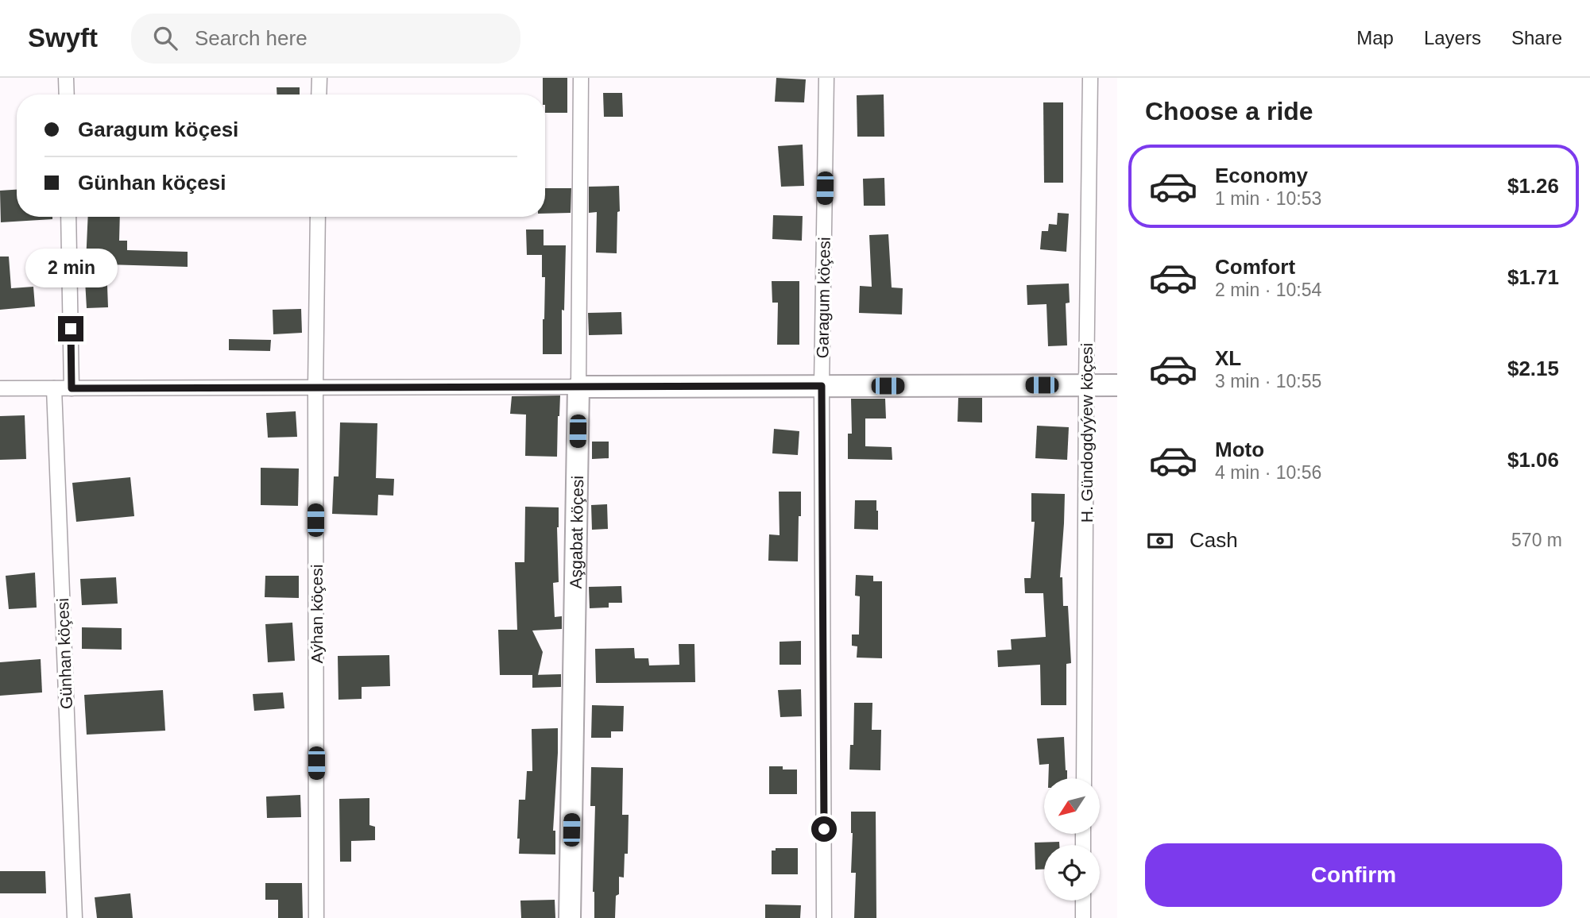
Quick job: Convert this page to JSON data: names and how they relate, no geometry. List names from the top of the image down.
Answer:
{
  "streets": {
    "street": [
      "Garagum köçesi",
      "H. Gündogdyýew köçesi",
      "Aşgabat köçesi",
      "Aýhan köçesi",
      "Günhan köçesi"
    ]
  },
  "north": "bottom left",
  "page": {
    "header": "Swyft",
    "search": "Search here",
    "nav": ["Map", "Layers", "Share"],
    "heading": "Choose a ride",
    "banner": ["Garagum köçesi", "Günhan köçesi"],
    "list": [
      {
        "name": "Economy",
        "note": "1 min · 10:53",
        "value": "$1.26"
      },
      {
        "name": "Comfort",
        "note": "2 min · 10:54",
        "value": "$1.71"
      },
      {
        "name": "XL",
        "note": "3 min · 10:55",
        "value": "$2.15"
      },
      {
        "name": "Moto",
        "note": "4 min · 10:56",
        "value": "$1.06"
      }
    ],
    "bubble": "2 min",
    "pay": ["Cash", "570 m"],
    "buttons": "Confirm"
  }
}
